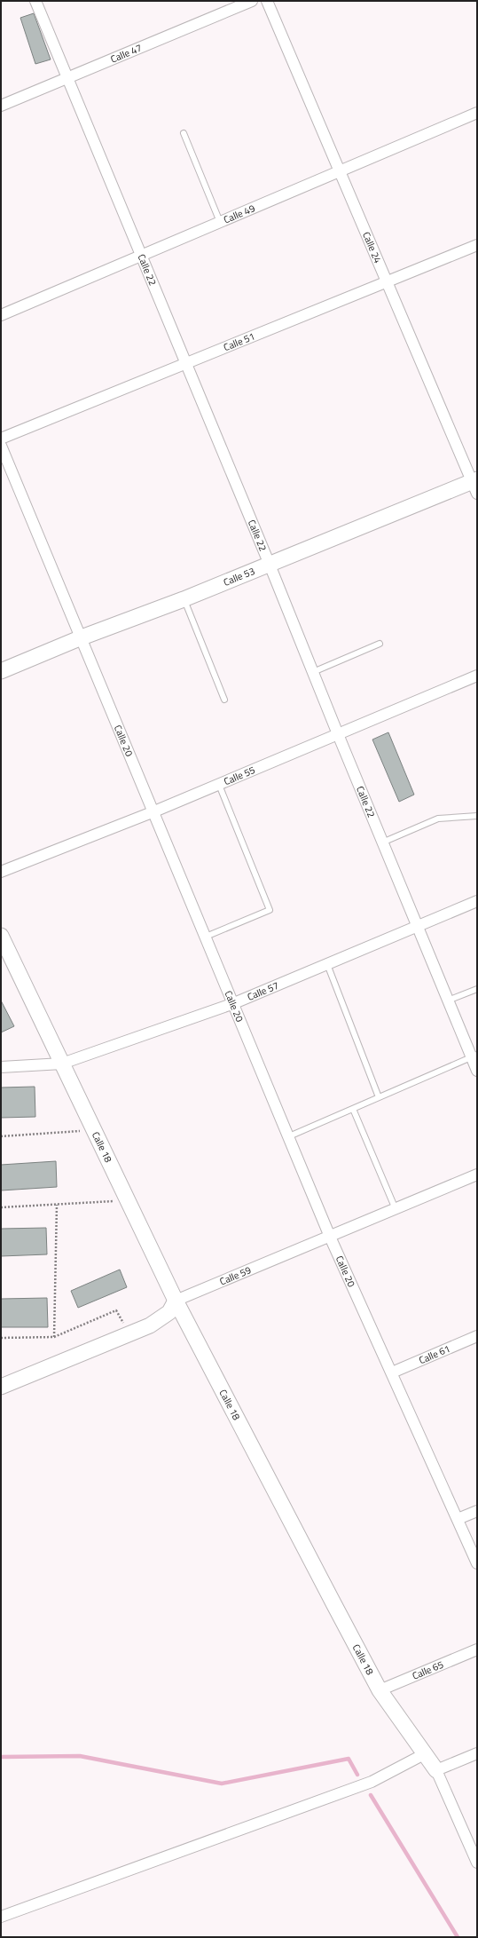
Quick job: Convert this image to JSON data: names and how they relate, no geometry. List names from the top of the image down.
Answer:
{
  "streets": {
    "street": [
      "Calle 47",
      "Calle 49",
      "Calle 24",
      "Calle 22",
      "Calle 51",
      "Calle 53",
      "Calle 20",
      "Calle 55",
      "Calle 57",
      "Calle 18",
      "Calle 59",
      "Calle 61",
      "Calle 65"
    ]
  },
  "crossings": [
    ["Calle 47", "Calle 22"],
    ["Calle 49", "Calle 24"],
    ["Calle 49", "Calle 22"],
    ["Calle 24", "Calle 51"],
    ["Calle 24", "Calle 53"],
    ["Calle 22", "Calle 51"],
    ["Calle 22", "Calle 53"],
    ["Calle 22", "Calle 55"],
    ["Calle 22", "Calle 57"],
    ["Calle 53", "Calle 20"],
    ["Calle 20", "Calle 55"],
    ["Calle 20", "Calle 57"],
    ["Calle 20", "Calle 59"],
    ["Calle 20", "Calle 61"],
    ["Calle 57", "Calle 18"],
    ["Calle 18", "Calle 59"],
    ["Calle 18", "Calle 65"]
  ]
}
